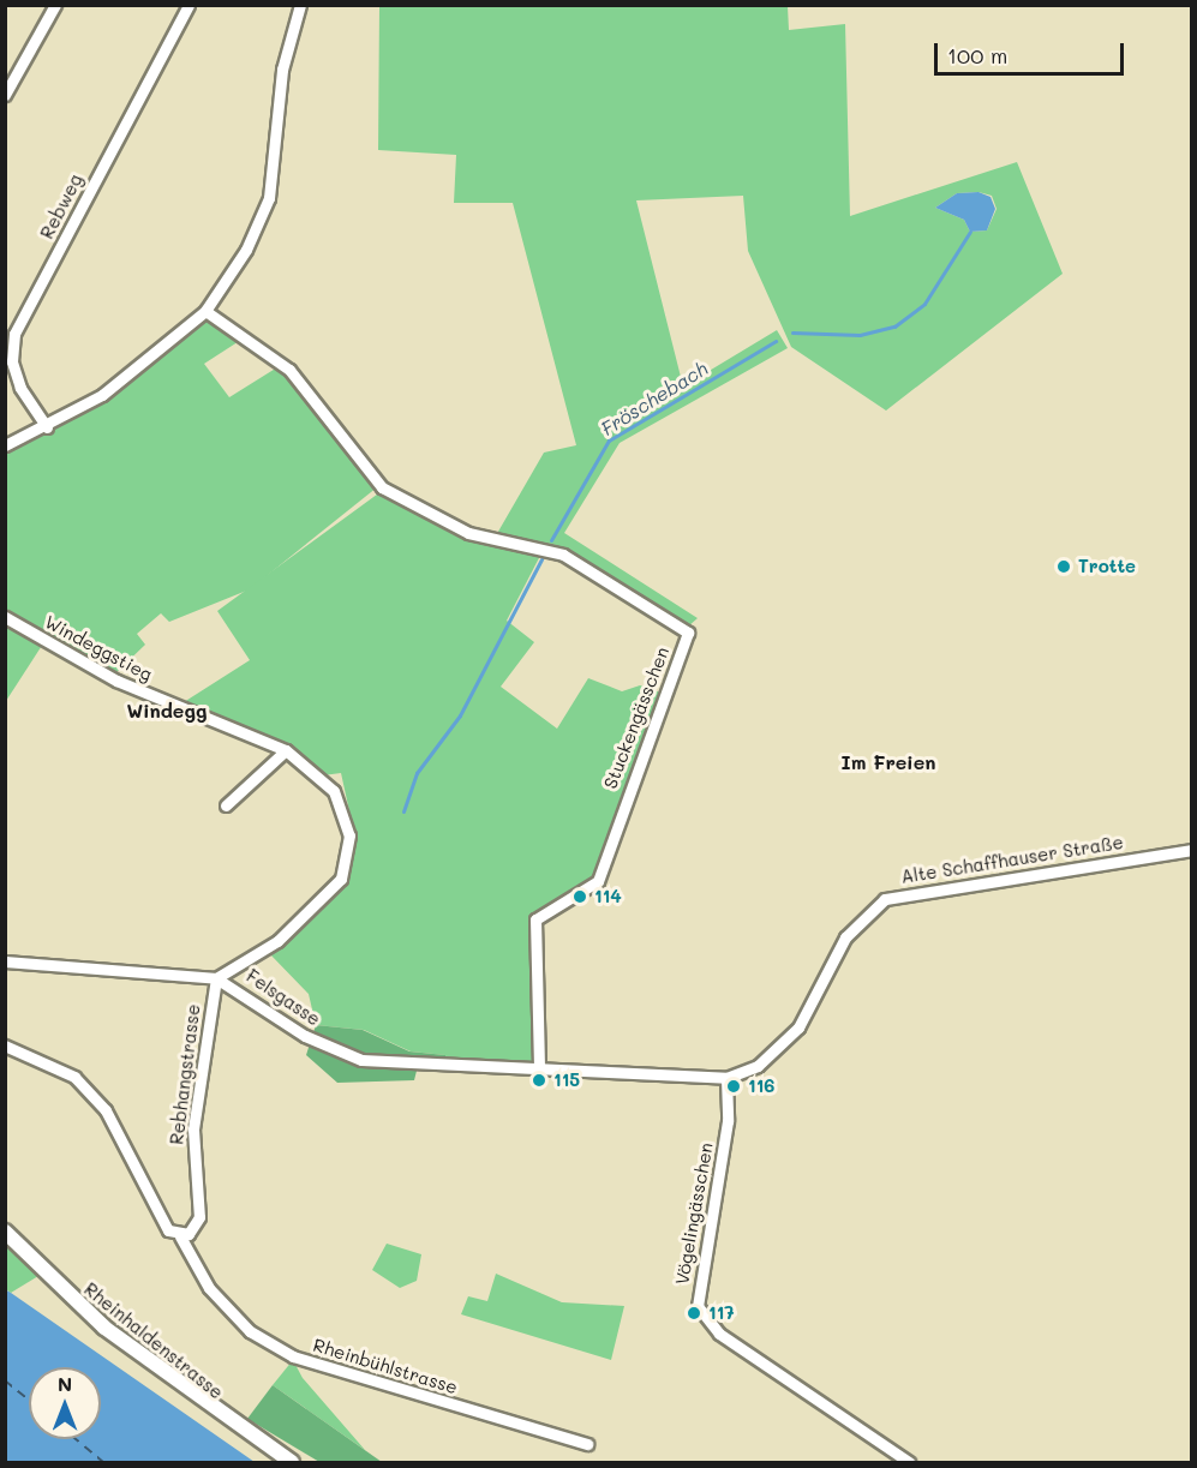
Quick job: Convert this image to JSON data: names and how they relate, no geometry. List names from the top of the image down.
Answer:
{
  "streets": {
    "main road": ["Rheinhaldenstrasse"],
    "street": [
      "Rebweg",
      "Windeggstieg",
      "Stuckengässchen",
      "Alte Schaffhauser Straße",
      "Felsgasse",
      "Rebhangstrasse",
      "Vögelingässchen",
      "Rheinbühlstrasse"
    ]
  },
  "crossings": [
    ["Windeggstieg", "Felsgasse"],
    ["Windeggstieg", "Rebhangstrasse"],
    ["Stuckengässchen", "Alte Schaffhauser Straße"],
    ["Stuckengässchen", "Felsgasse"],
    ["Alte Schaffhauser Straße", "Felsgasse"],
    ["Alte Schaffhauser Straße", "Vögelingässchen"],
    ["Felsgasse", "Rebhangstrasse"],
    ["Rebhangstrasse", "Rheinbühlstrasse"]
  ],
  "districts": ["Windegg", "Im Freien"],
  "water": ["Fröschebach"],
  "places": [
    "Trotte",
    "114",
    "115",
    "116",
    "117"
  ],
  "scale_bar": "100 m",
  "north": "top"
}
